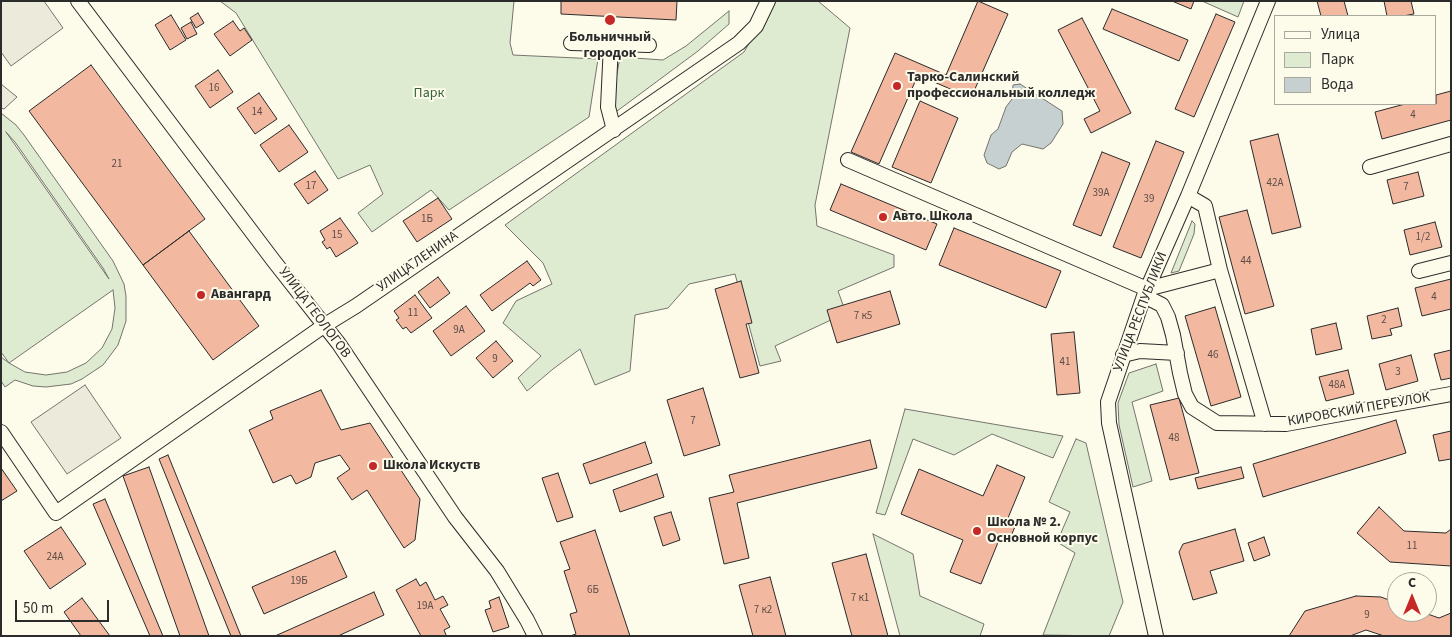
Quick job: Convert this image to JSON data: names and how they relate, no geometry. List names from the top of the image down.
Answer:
{
  "streets": {
    "street": [
      "УЛИЦА ЛЕНИНА",
      "УЛИЦА РЕСПУБЛИКИ",
      "УЛИЦА ГЕОЛОГОВ",
      "КИРОВСКИЙ ПЕРЕУЛОК"
    ]
  },
  "crossings": [
    ["УЛИЦА ЛЕНИНА", "УЛИЦА ГЕОЛОГОВ"]
  ],
  "parks": ["Парк"],
  "places": [
    "Больничный городок",
    "Тарко-Салинский профессиональный колледж",
    "Авто. Школа",
    "Авангард",
    "Школа Искуств",
    "Школа № 2. Основной корпус"
  ],
  "house_numbers": [
    "16",
    "14",
    "4",
    "21",
    "42А",
    "17",
    "7",
    "39А",
    "39",
    "1Б",
    "15",
    "1/2",
    "44",
    "4",
    "11",
    "7 к5",
    "2",
    "9А",
    "46",
    "9",
    "41",
    "3",
    "48А",
    "7",
    "48",
    "11",
    "24А",
    "19Б",
    "6Б",
    "7 к1",
    "19А",
    "7 к2",
    "9"
  ],
  "legend": ["Улица", "Парк", "Вода"],
  "scale_bar": "50 m",
  "north": "top"
}
